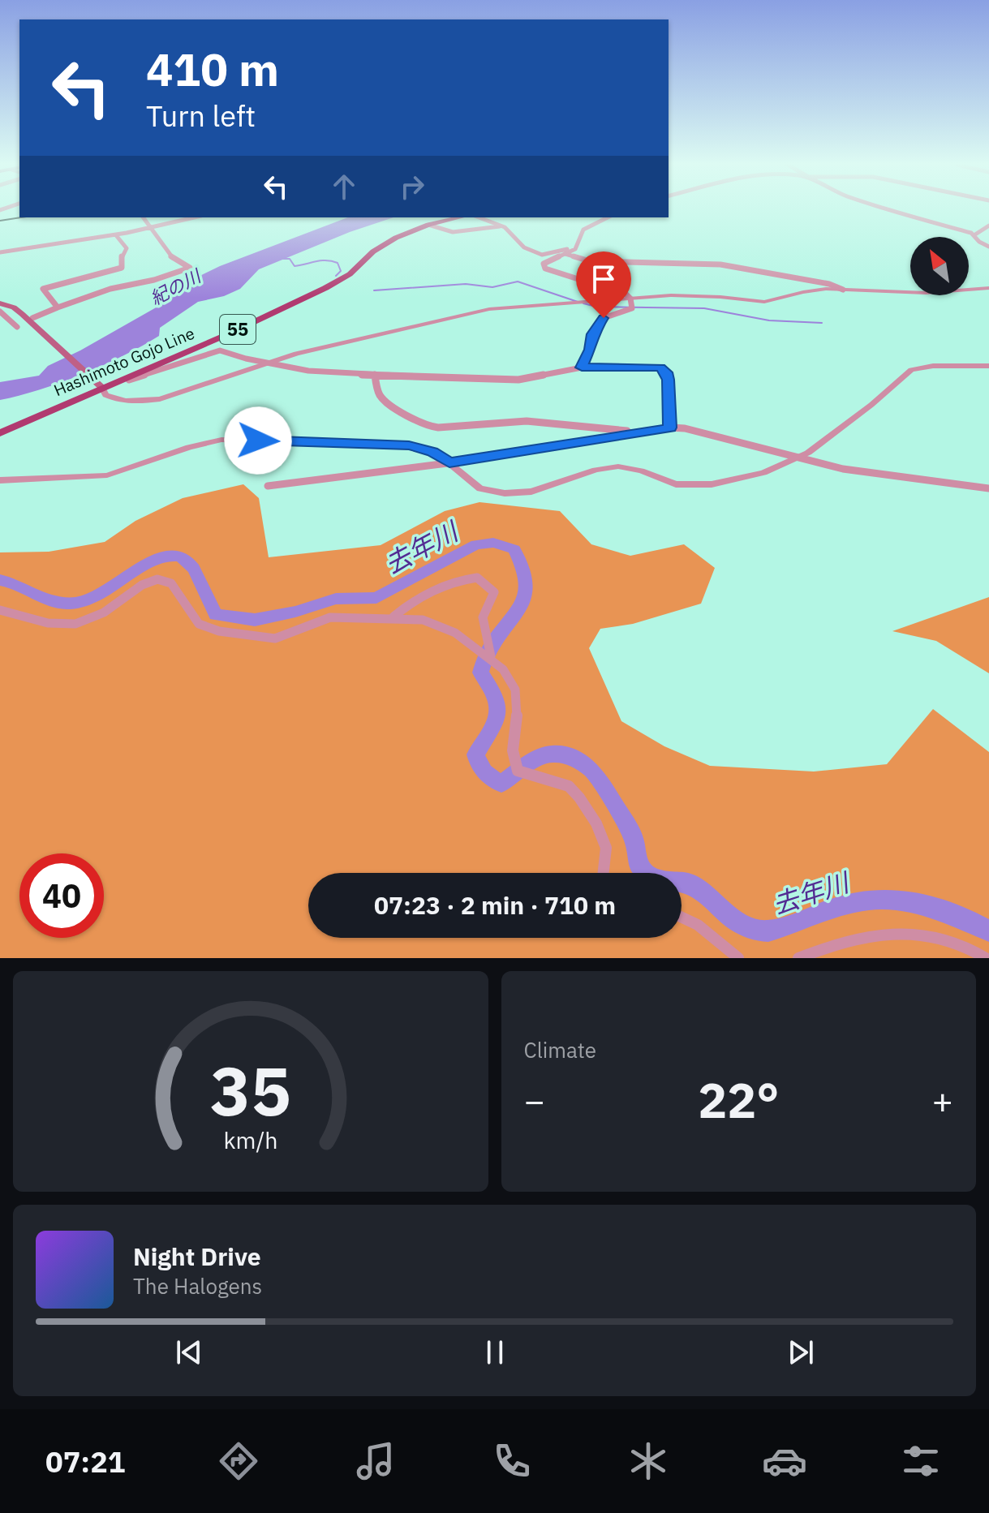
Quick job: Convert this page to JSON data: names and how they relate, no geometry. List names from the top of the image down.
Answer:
{
  "streets": {
    "main road": ["55", "Hashimoto Gojo Line"]
  },
  "water": ["紀の川", "去年川"],
  "north": "top left",
  "page": {
    "turn": ["410 m", "Turn left"],
    "limit": "40",
    "trip": "07:23 · 2 min · 710 m",
    "tile": "Climate",
    "heat": ["−", "22°", "+"],
    "song": ["Night Drive", "The Halogens"],
    "tabs": "07:21",
    "gauge": ["35", "km/h"]
  }
}
